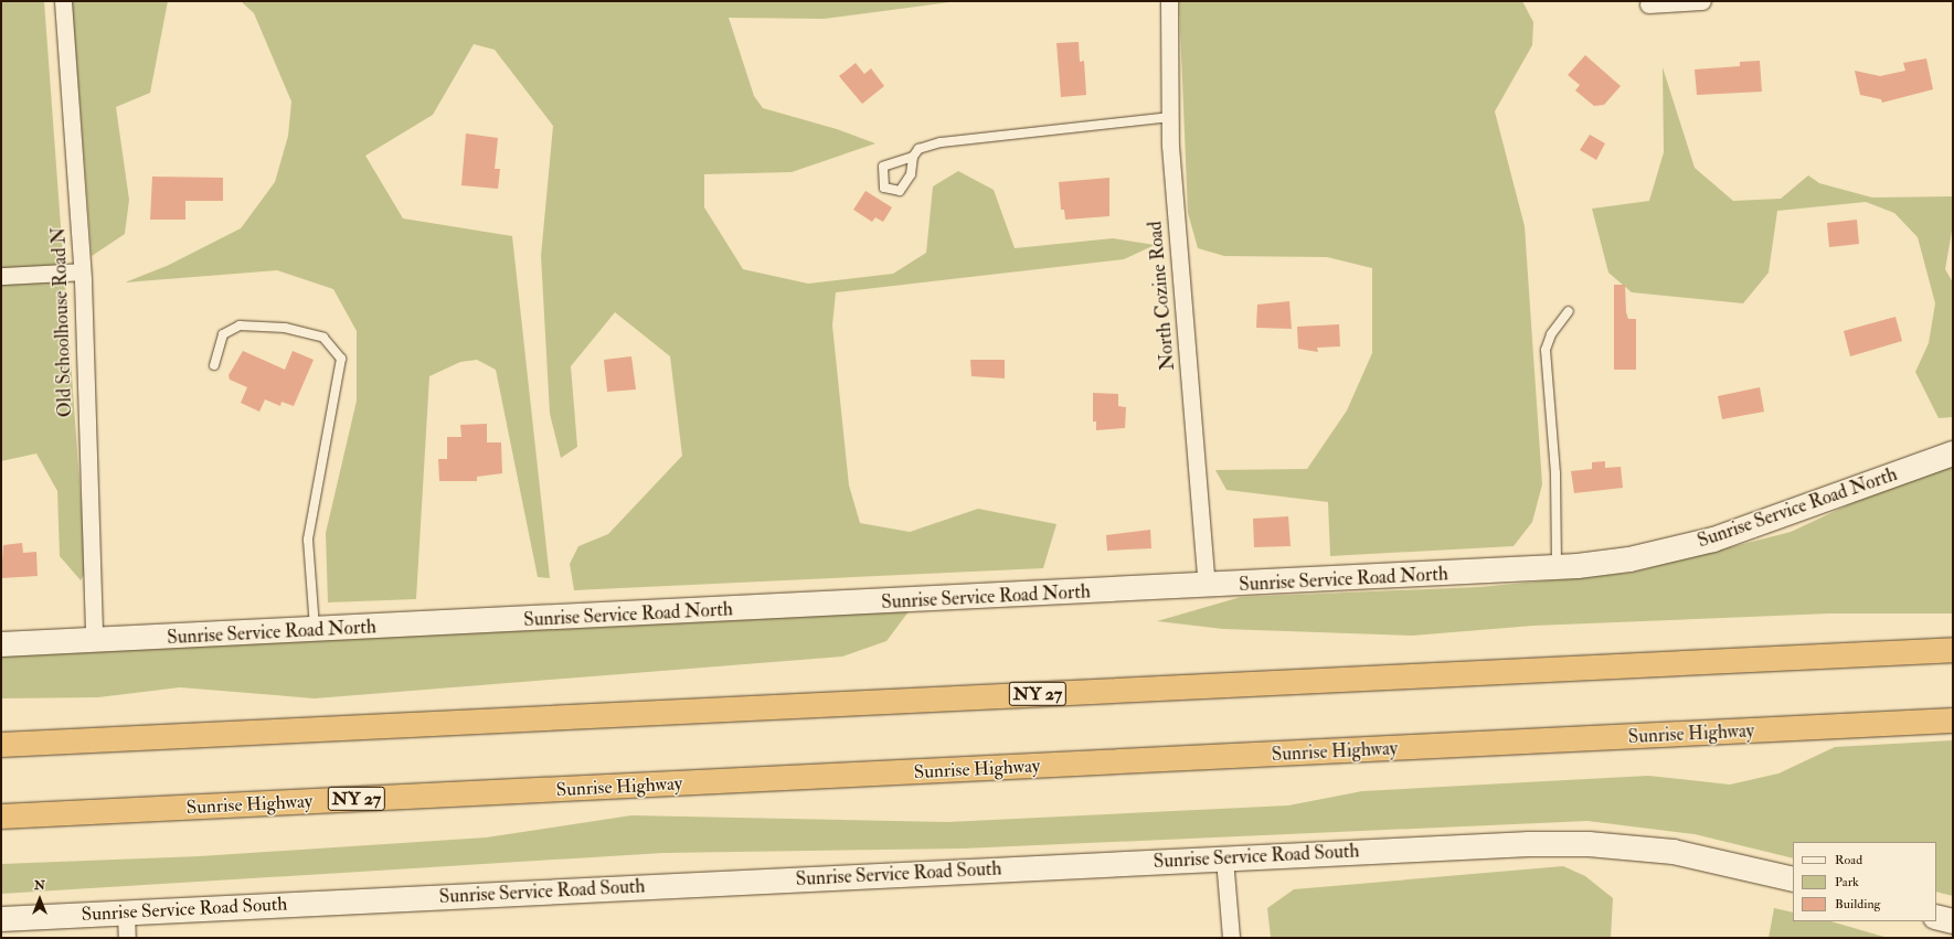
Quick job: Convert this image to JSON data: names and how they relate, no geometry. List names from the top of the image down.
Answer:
{
  "streets": {
    "highway": ["NY 27", "Sunrise Highway"],
    "street": [
      "North Cozine Road",
      "Old Schoolhouse Road N",
      "Sunrise Service Road North",
      "Sunrise Service Road South"
    ]
  },
  "crossings": [
    ["North Cozine Road", "Sunrise Service Road North"],
    ["Old Schoolhouse Road N", "Sunrise Service Road North"]
  ],
  "legend": ["Road", "Park", "Building"],
  "north": "top"
}
